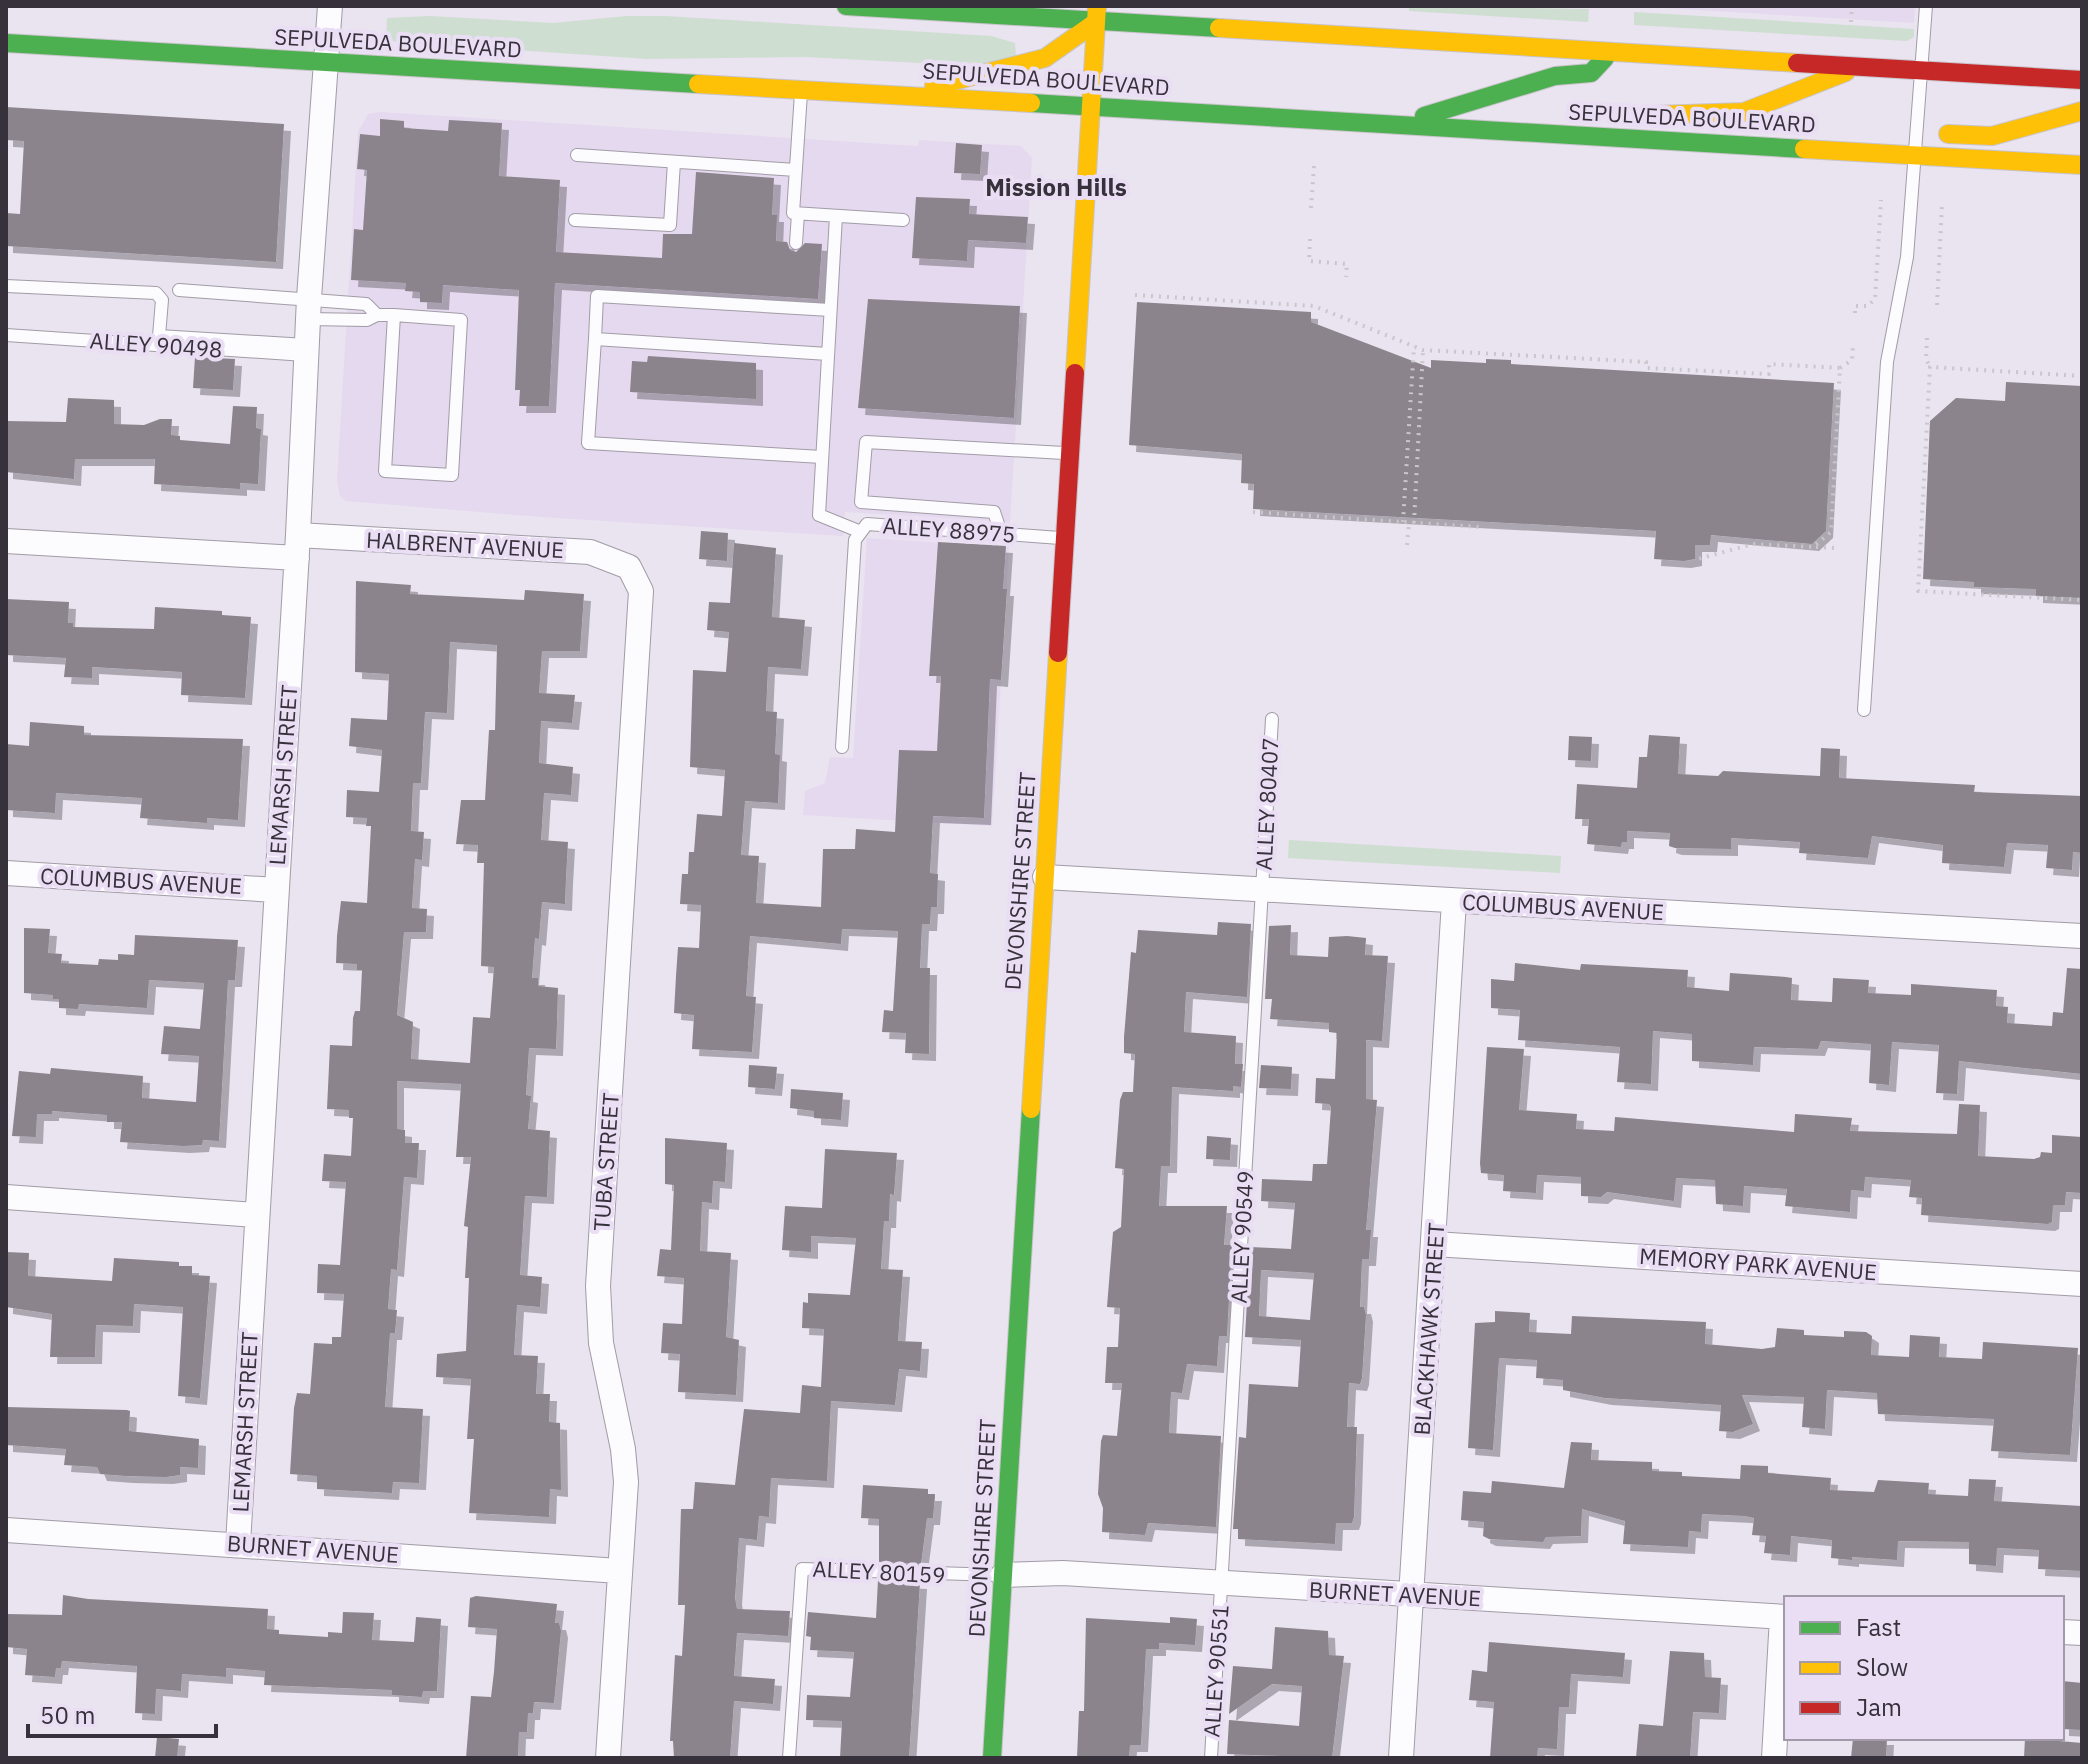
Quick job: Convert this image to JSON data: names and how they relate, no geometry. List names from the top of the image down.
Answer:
{
  "streets": {
    "main road": ["SEPULVEDA BOULEVARD", "DEVONSHIRE STREET"],
    "street": [
      "HALBRENT AVENUE",
      "LEMARSH STREET",
      "COLUMBUS AVENUE",
      "TUBA STREET",
      "MEMORY PARK AVENUE",
      "BLACKHAWK STREET",
      "BURNET AVENUE"
    ],
    "lane": [
      "ALLEY 90498",
      "ALLEY 88975",
      "ALLEY 80407",
      "ALLEY 90549",
      "ALLEY 80159",
      "ALLEY 90551"
    ]
  },
  "crossings": [
    ["SEPULVEDA BOULEVARD", "LEMARSH STREET"],
    ["SEPULVEDA BOULEVARD", "DEVONSHIRE STREET"],
    ["ALLEY 90498", "LEMARSH STREET"],
    ["ALLEY 88975", "DEVONSHIRE STREET"],
    ["HALBRENT AVENUE", "LEMARSH STREET"],
    ["HALBRENT AVENUE", "TUBA STREET"],
    ["LEMARSH STREET", "COLUMBUS AVENUE"],
    ["LEMARSH STREET", "BURNET AVENUE"],
    ["ALLEY 80407", "COLUMBUS AVENUE"],
    ["ALLEY 80407", "ALLEY 90549"],
    ["COLUMBUS AVENUE", "DEVONSHIRE STREET"],
    ["COLUMBUS AVENUE", "ALLEY 90549"],
    ["COLUMBUS AVENUE", "BLACKHAWK STREET"],
    ["DEVONSHIRE STREET", "BURNET AVENUE"],
    ["DEVONSHIRE STREET", "ALLEY 80159"],
    ["TUBA STREET", "BURNET AVENUE"],
    ["ALLEY 90549", "BURNET AVENUE"],
    ["ALLEY 90549", "ALLEY 90551"],
    ["MEMORY PARK AVENUE", "BLACKHAWK STREET"],
    ["BLACKHAWK STREET", "BURNET AVENUE"],
    ["BURNET AVENUE", "ALLEY 80159"],
    ["BURNET AVENUE", "ALLEY 90551"]
  ],
  "districts": ["Mission Hills"],
  "legend": ["Fast", "Slow", "Jam"],
  "scale_bar": "50 m"
}
